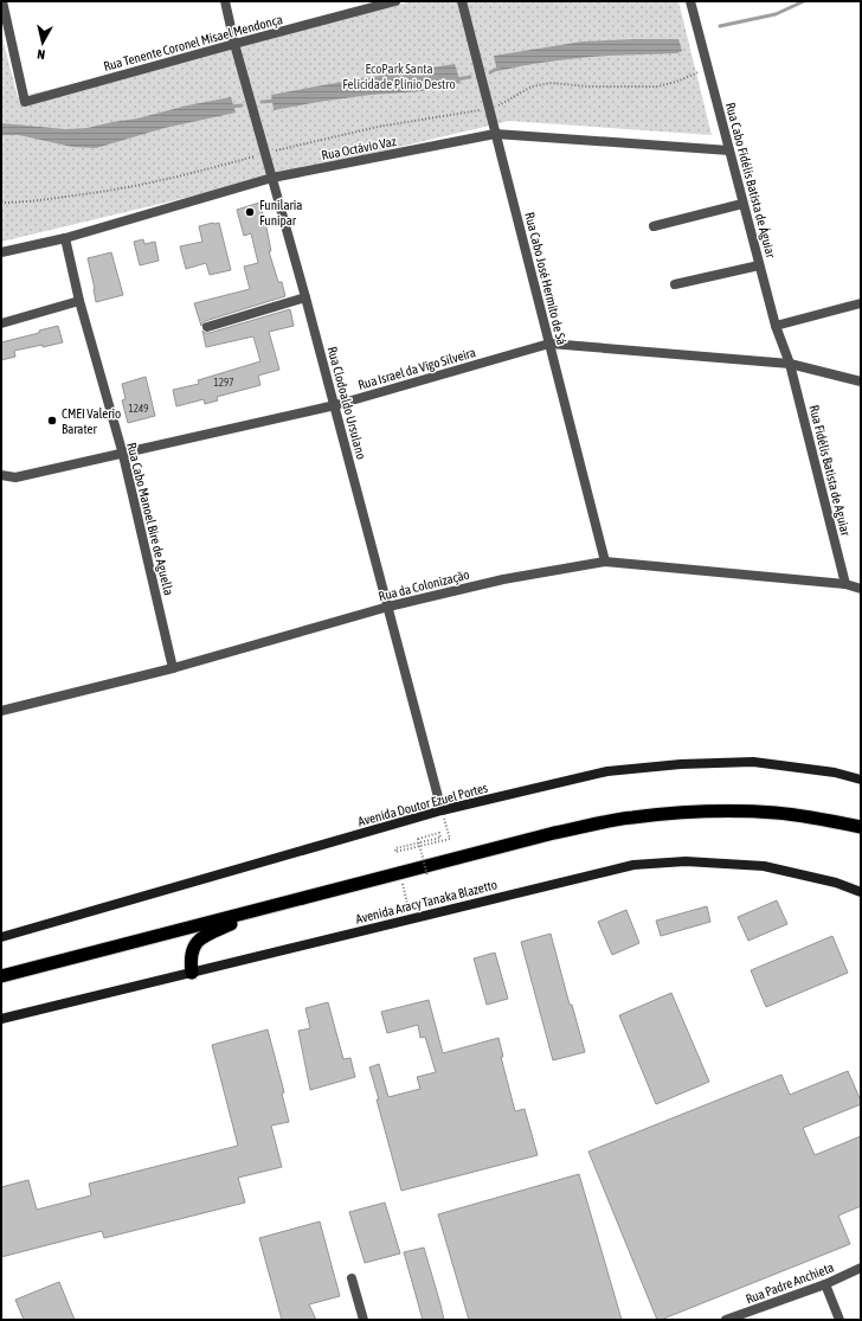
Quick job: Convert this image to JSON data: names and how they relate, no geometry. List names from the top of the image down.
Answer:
{
  "streets": {
    "main road": ["Avenida Doutor Ezuel Portes", "Avenida Aracy Tanaka Blazetto"],
    "street": [
      "Rua Tenente Coronel Misael Mendonça",
      "Rua Octávio Vaz",
      "Rua Cabo Fidélis Batista de Águiar",
      "Rua Cabo José Hermito de Sá",
      "Rua Israel da Vigo Silveira",
      "Rua Clodoaldo Ursulano",
      "Rua Fidélis Batista de Aguiar",
      "Rua Cabo Manoel Bire de Aguella",
      "Rua da Colonização",
      "Rua Padre Anchieta"
    ]
  },
  "crossings": [
    ["Rua Tenente Coronel Misael Mendonça", "Rua Clodoaldo Ursulano"],
    ["Rua Octávio Vaz", "Rua Cabo Fidélis Batista de Águiar"],
    ["Rua Octávio Vaz", "Rua Cabo José Hermito de Sá"],
    ["Rua Octávio Vaz", "Rua Clodoaldo Ursulano"],
    ["Rua Octávio Vaz", "Rua Cabo Manoel Bire de Aguella"],
    ["Rua Cabo Fidélis Batista de Águiar", "Rua Israel da Vigo Silveira"],
    ["Rua Cabo Fidélis Batista de Águiar", "Rua Fidélis Batista de Aguiar"],
    ["Rua Cabo José Hermito de Sá", "Rua Israel da Vigo Silveira"],
    ["Rua Cabo José Hermito de Sá", "Rua da Colonização"],
    ["Rua Israel da Vigo Silveira", "Rua Clodoaldo Ursulano"],
    ["Rua Israel da Vigo Silveira", "Rua Fidélis Batista de Aguiar"],
    ["Rua Israel da Vigo Silveira", "Rua Cabo Manoel Bire de Aguella"],
    ["Rua Clodoaldo Ursulano", "Rua da Colonização"],
    ["Rua Clodoaldo Ursulano", "Avenida Doutor Ezuel Portes"],
    ["Rua Fidélis Batista de Aguiar", "Rua da Colonização"],
    ["Rua Cabo Manoel Bire de Aguella", "Rua da Colonização"]
  ],
  "parks": ["EcoPark Santa Felicidade Plínio Destro"],
  "places": ["Funilaria Funipar", "CMEI Valerio Barater"],
  "house_numbers": ["1297", "1249"],
  "north": "bottom"
}
